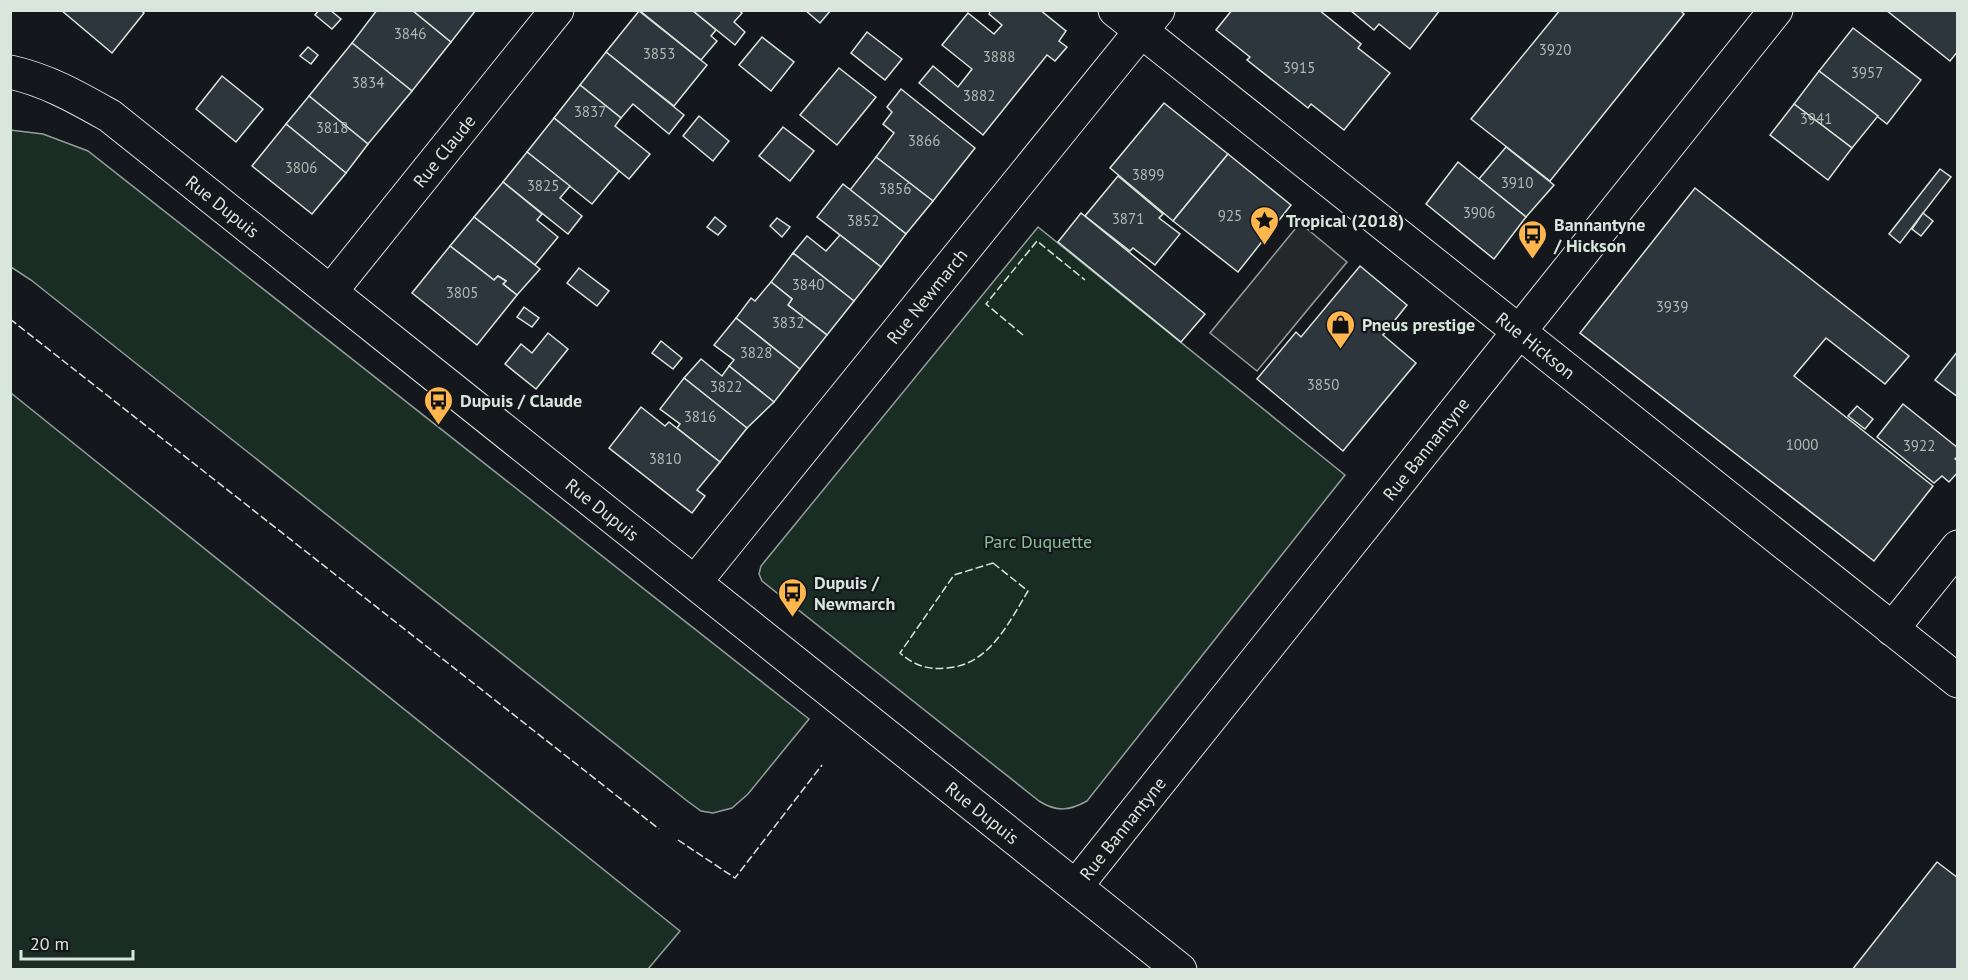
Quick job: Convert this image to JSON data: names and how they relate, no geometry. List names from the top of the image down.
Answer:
{
  "streets": {
    "street": [
      "Rue Claude",
      "Rue Dupuis",
      "Rue Newmarch",
      "Rue Hickson",
      "Rue Bannantyne"
    ]
  },
  "crossings": [
    ["Rue Claude", "Rue Dupuis"],
    ["Rue Dupuis", "Rue Newmarch"],
    ["Rue Dupuis", "Rue Bannantyne"],
    ["Rue Newmarch", "Rue Hickson"],
    ["Rue Hickson", "Rue Bannantyne"]
  ],
  "parks": ["Parc Duquette"],
  "places": {
    "place": ["Tropical (2018)"],
    "bus stop": ["Bannantyne / Hickson", "Dupuis / Claude", "Dupuis / Newmarch"],
    "shop": ["Pneus prestige"]
  },
  "house_numbers": [
    "3846",
    "3920",
    "3853",
    "3888",
    "3915",
    "3957",
    "3834",
    "3882",
    "3837",
    "3941",
    "3818",
    "3866",
    "3806",
    "3899",
    "3910",
    "3825",
    "3856",
    "3906",
    "925",
    "3871",
    "3852",
    "3840",
    "3805",
    "3939",
    "3832",
    "3828",
    "3850",
    "3822",
    "3816",
    "1000",
    "3922",
    "3810"
  ],
  "scale_bar": "20 m"
}
